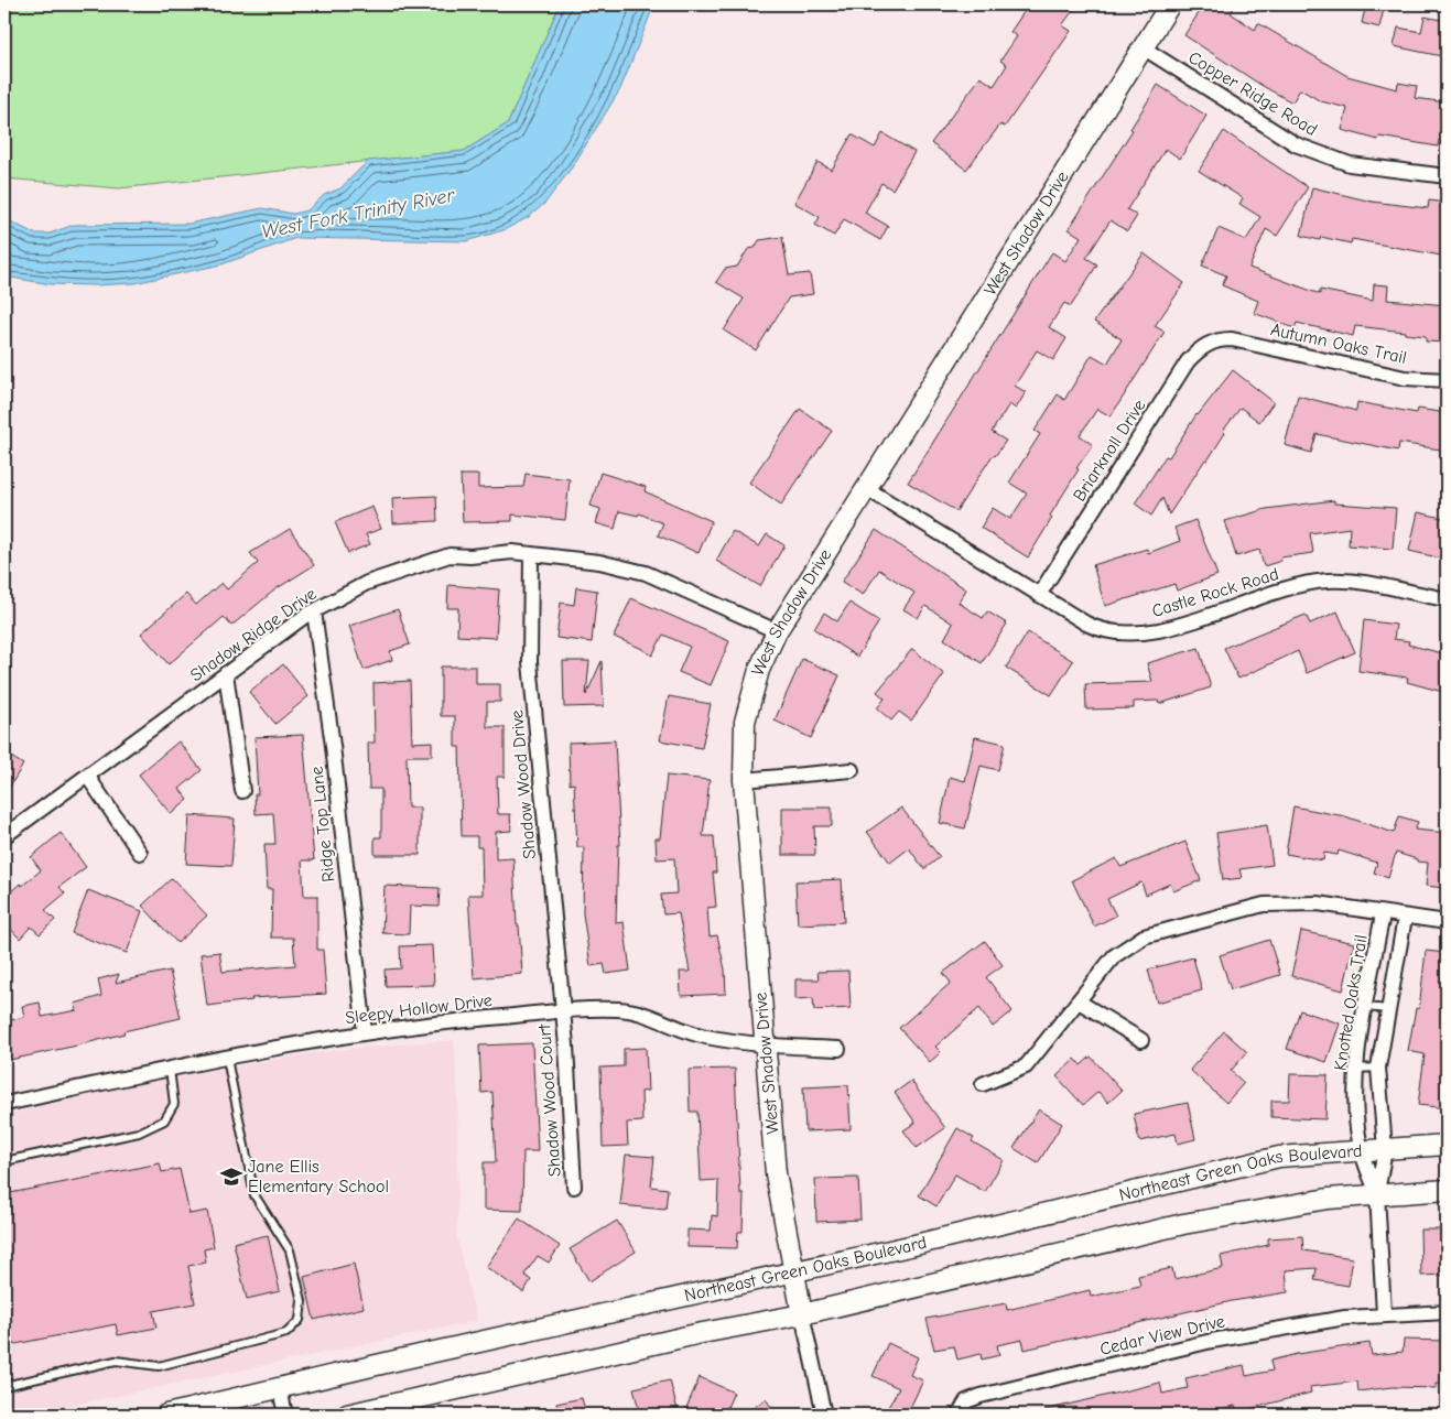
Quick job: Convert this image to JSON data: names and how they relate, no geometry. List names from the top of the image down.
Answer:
{
  "streets": {
    "main road": ["West Shadow Drive", "Northeast Green Oaks Boulevard"],
    "street": [
      "Copper Ridge Road",
      "Autumn Oaks Trail",
      "Briarknoll Drive",
      "Castle Rock Road",
      "Shadow Ridge Drive",
      "Shadow Wood Drive",
      "Ridge Top Lane",
      "Knotted Oaks Trail",
      "Sleepy Hollow Drive",
      "Shadow Wood Court",
      "Cedar View Drive"
    ]
  },
  "crossings": [
    ["Copper Ridge Road", "West Shadow Drive"],
    ["West Shadow Drive", "Castle Rock Road"],
    ["West Shadow Drive", "Shadow Ridge Drive"],
    ["West Shadow Drive", "Sleepy Hollow Drive"],
    ["West Shadow Drive", "Northeast Green Oaks Boulevard"],
    ["Autumn Oaks Trail", "Briarknoll Drive"],
    ["Briarknoll Drive", "Castle Rock Road"],
    ["Shadow Ridge Drive", "Shadow Wood Drive"],
    ["Shadow Ridge Drive", "Ridge Top Lane"],
    ["Shadow Wood Drive", "Sleepy Hollow Drive"],
    ["Shadow Wood Drive", "Shadow Wood Court"],
    ["Ridge Top Lane", "Sleepy Hollow Drive"],
    ["Knotted Oaks Trail", "Northeast Green Oaks Boulevard"],
    ["Knotted Oaks Trail", "Cedar View Drive"],
    ["Sleepy Hollow Drive", "Shadow Wood Court"]
  ],
  "water": ["West Fork Trinity River"],
  "places": {
    "school or university": ["Jane Ellis Elementary School"]
  }
}
